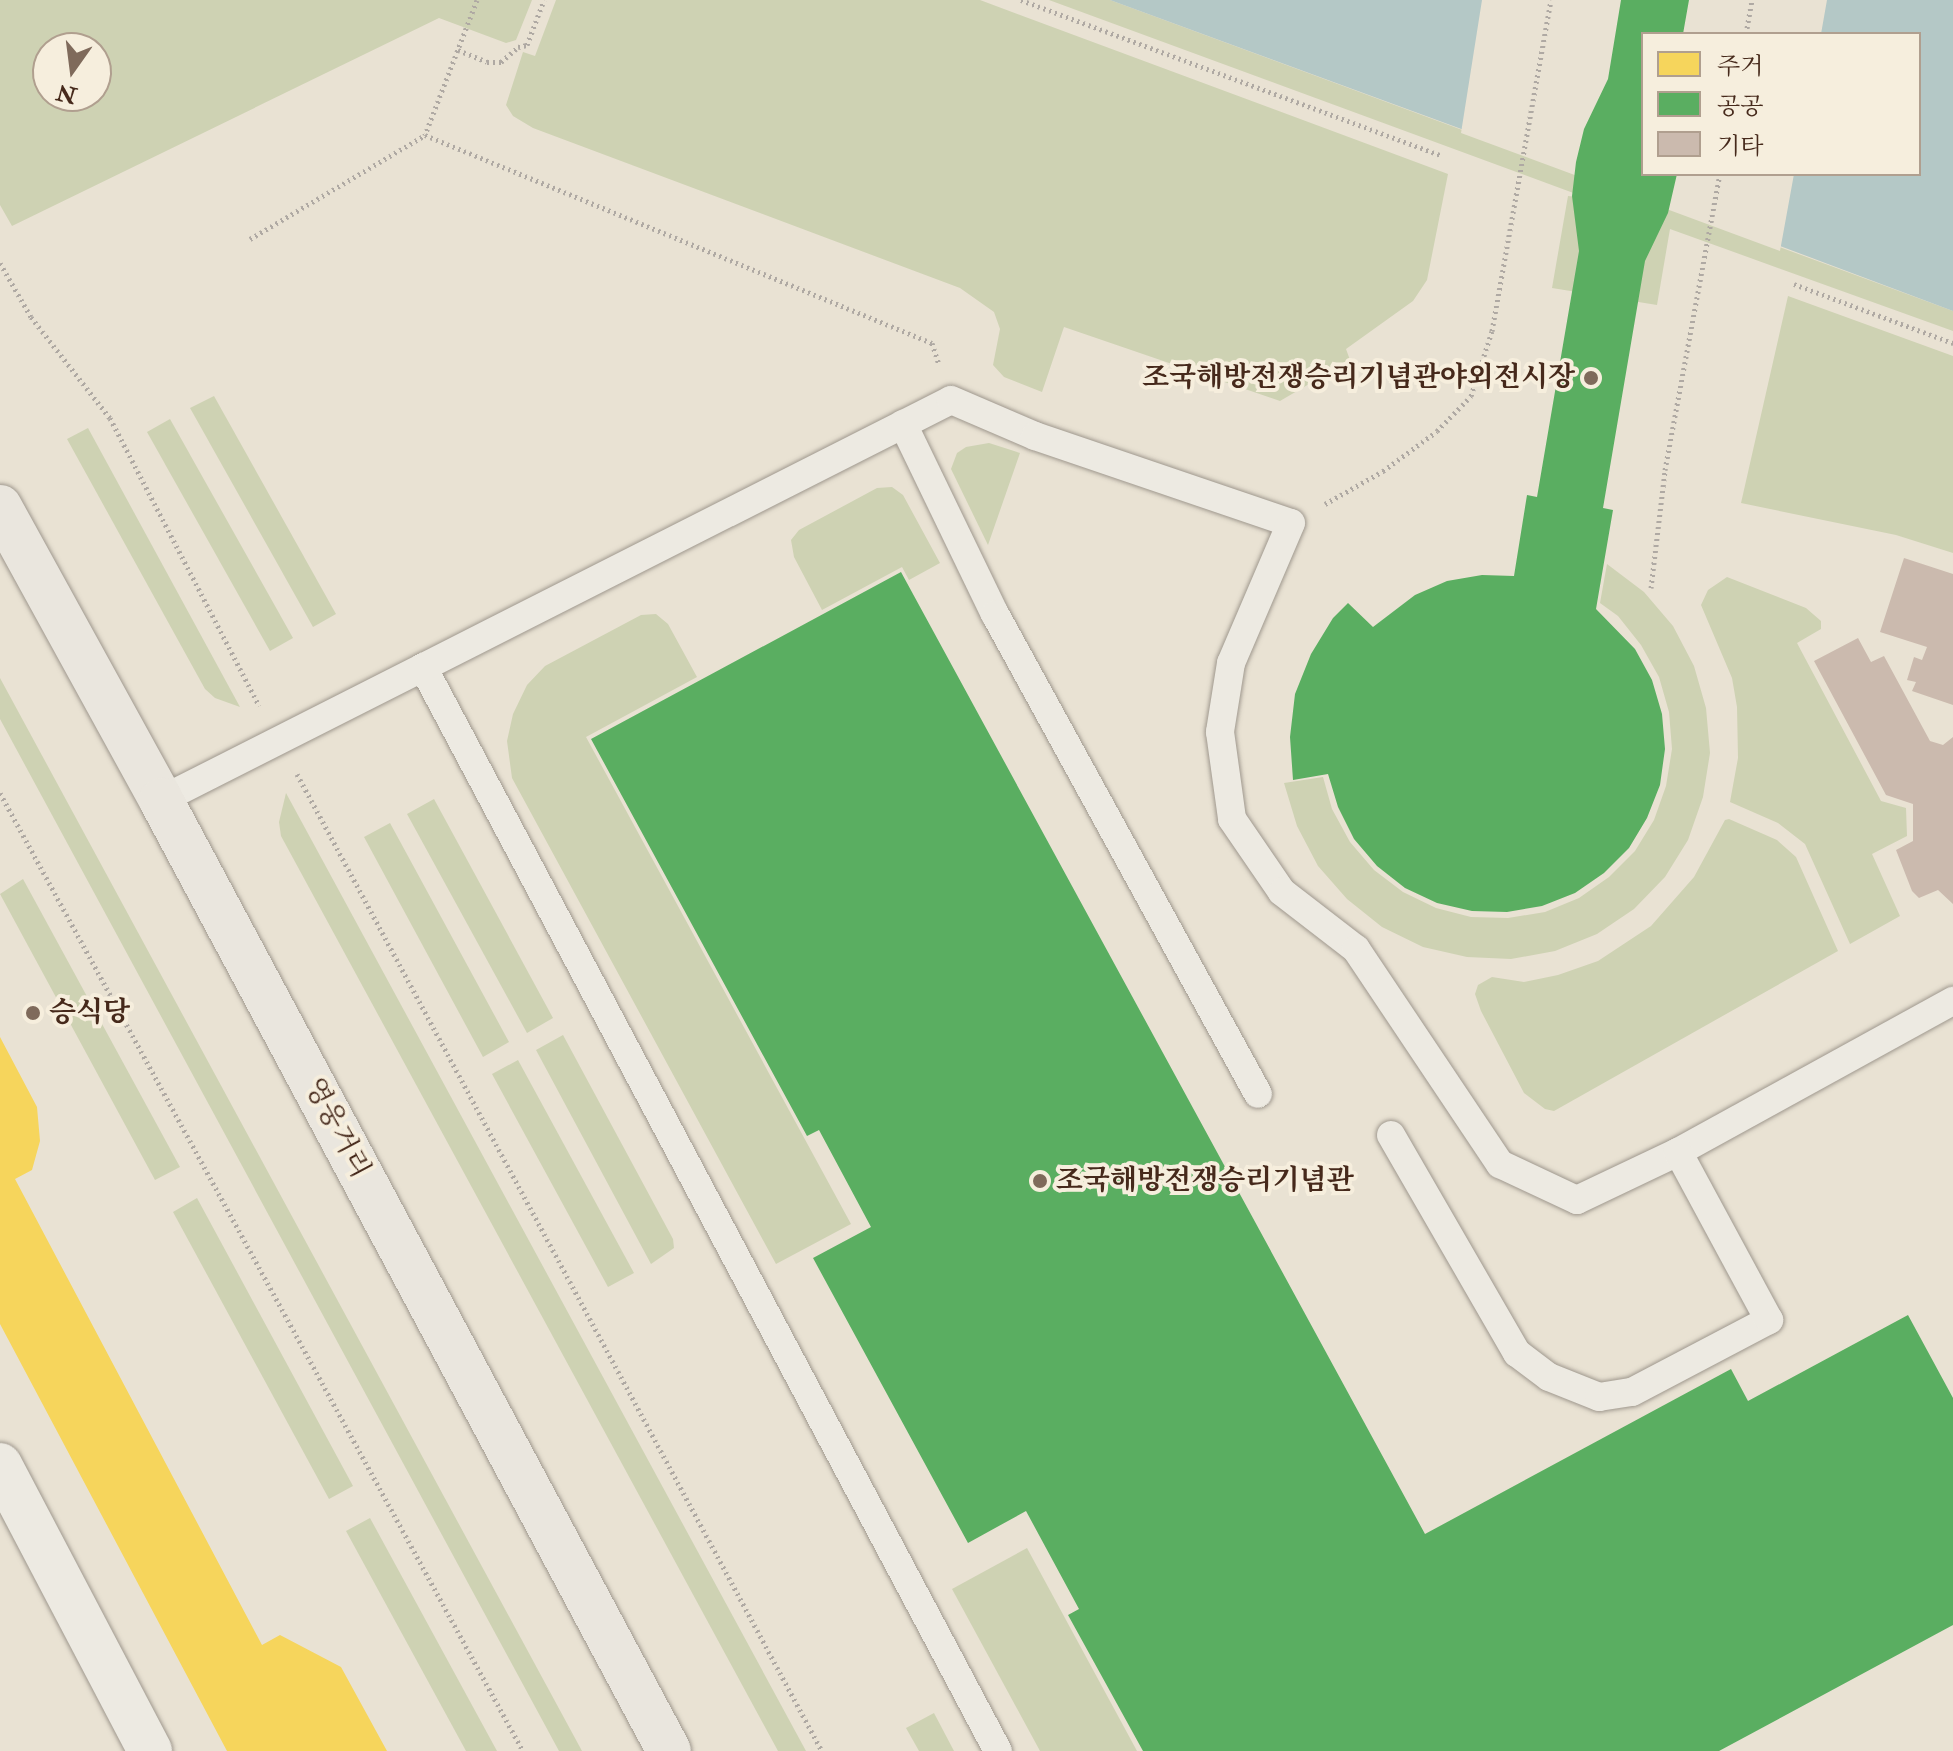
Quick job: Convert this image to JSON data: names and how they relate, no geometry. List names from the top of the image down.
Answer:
{
  "streets": {
    "main road": ["영웅거리"]
  },
  "places": ["조국해방전쟁승리기념관야외전시장", "승식당", "조국해방전쟁승리기념관"],
  "legend": ["주거", "공공", "기타"],
  "north": "bottom"
}
